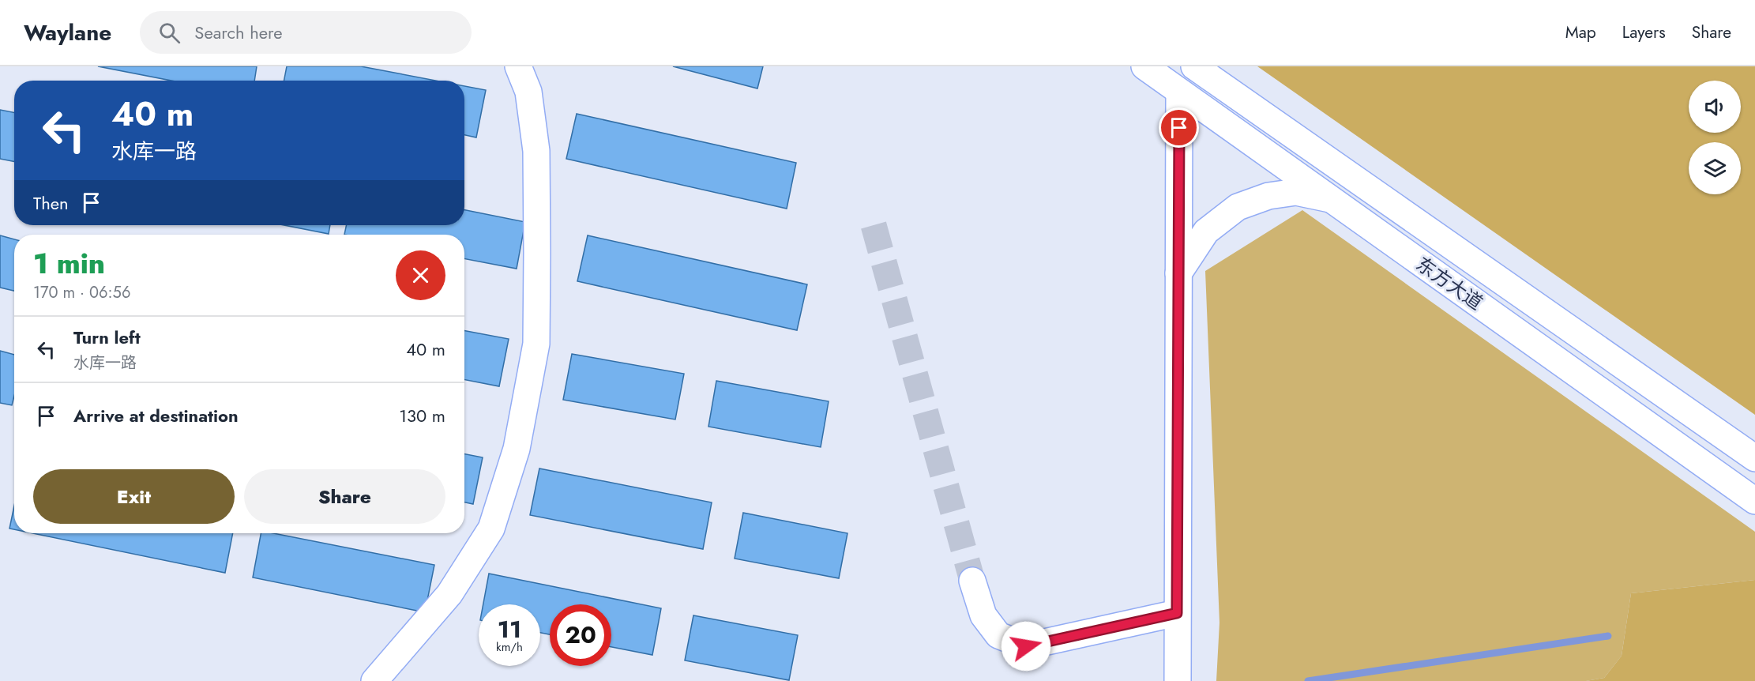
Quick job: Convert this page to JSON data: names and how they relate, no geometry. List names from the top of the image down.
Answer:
{
  "streets": {
    "street": ["东方大道"]
  },
  "page": {
    "header": "Waylane",
    "search": "Search here",
    "nav": ["Map", "Layers", "Share"],
    "turn": ["40 m", "水库一路"],
    "then": "Then",
    "heading": ["1 min", "170 m · 06:56"],
    "list": [
      {
        "name": "Turn left",
        "note": "水库一路",
        "value": "40 m"
      },
      {
        "name": "Arrive at destination",
        "value": "130 m"
      }
    ],
    "buttons": ["Exit", "Share"],
    "speed": "11 km/h",
    "limit": "20"
  }
}
